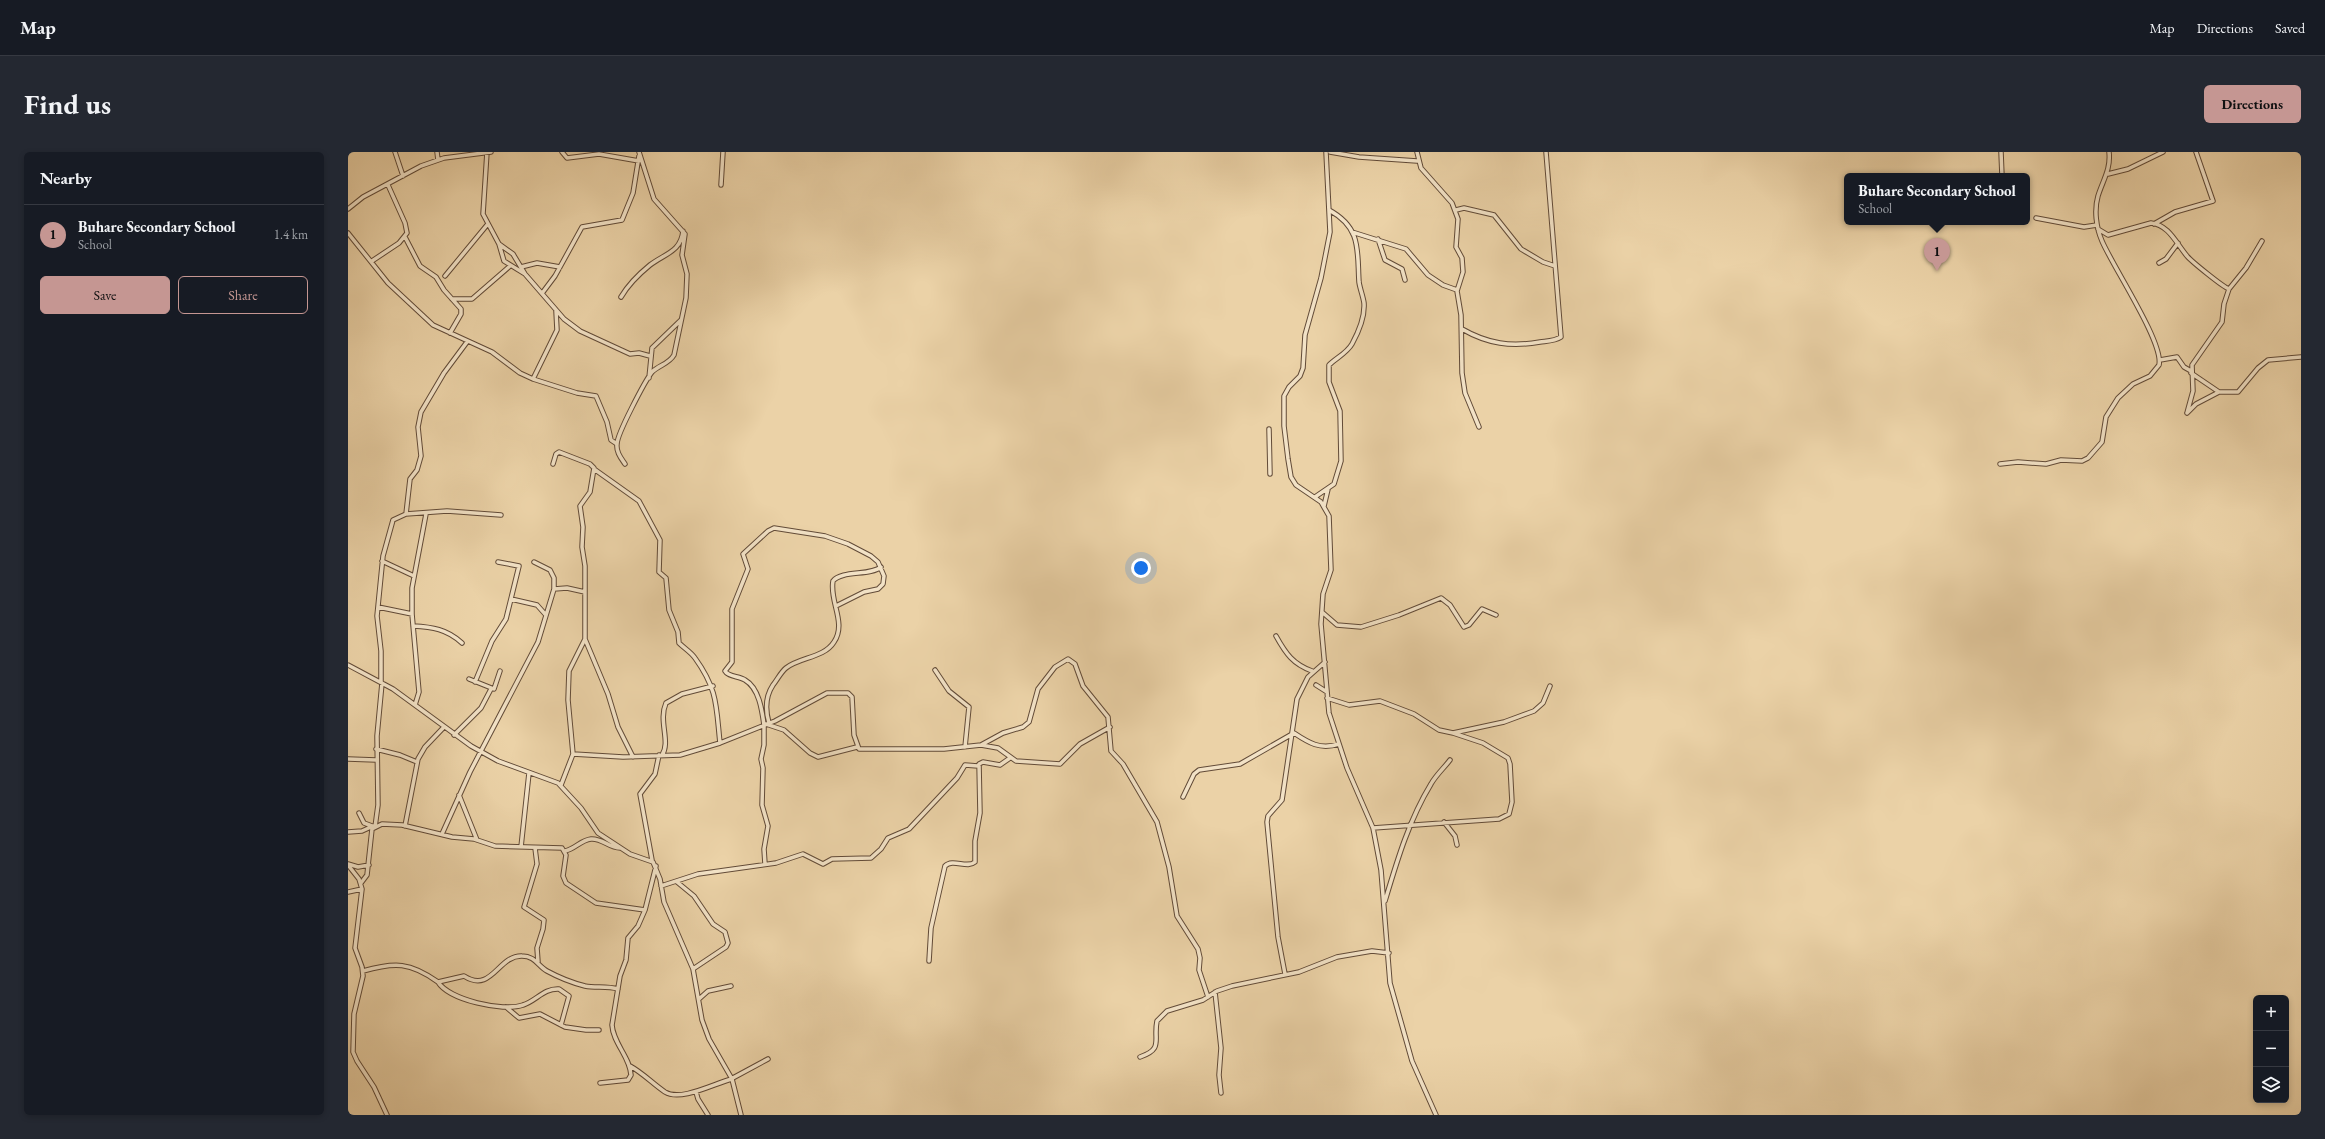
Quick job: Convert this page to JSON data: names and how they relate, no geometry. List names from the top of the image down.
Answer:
{
  "page": {
    "header": "Map",
    "nav": ["Map", "Directions", "Saved"],
    "buttons": [
      "Directions",
      ["Save", "Share"]
    ],
    "title": "Find us",
    "heading": "Nearby",
    "popup": ["Buhare Secondary School", "School"],
    "list": [
      {
        "mark": "1",
        "name": "Buhare Secondary School",
        "note": "School",
        "value": "1.4 km"
      }
    ],
    "pins": "1",
    "map_buttons": ["+", "−"]
  }
}
